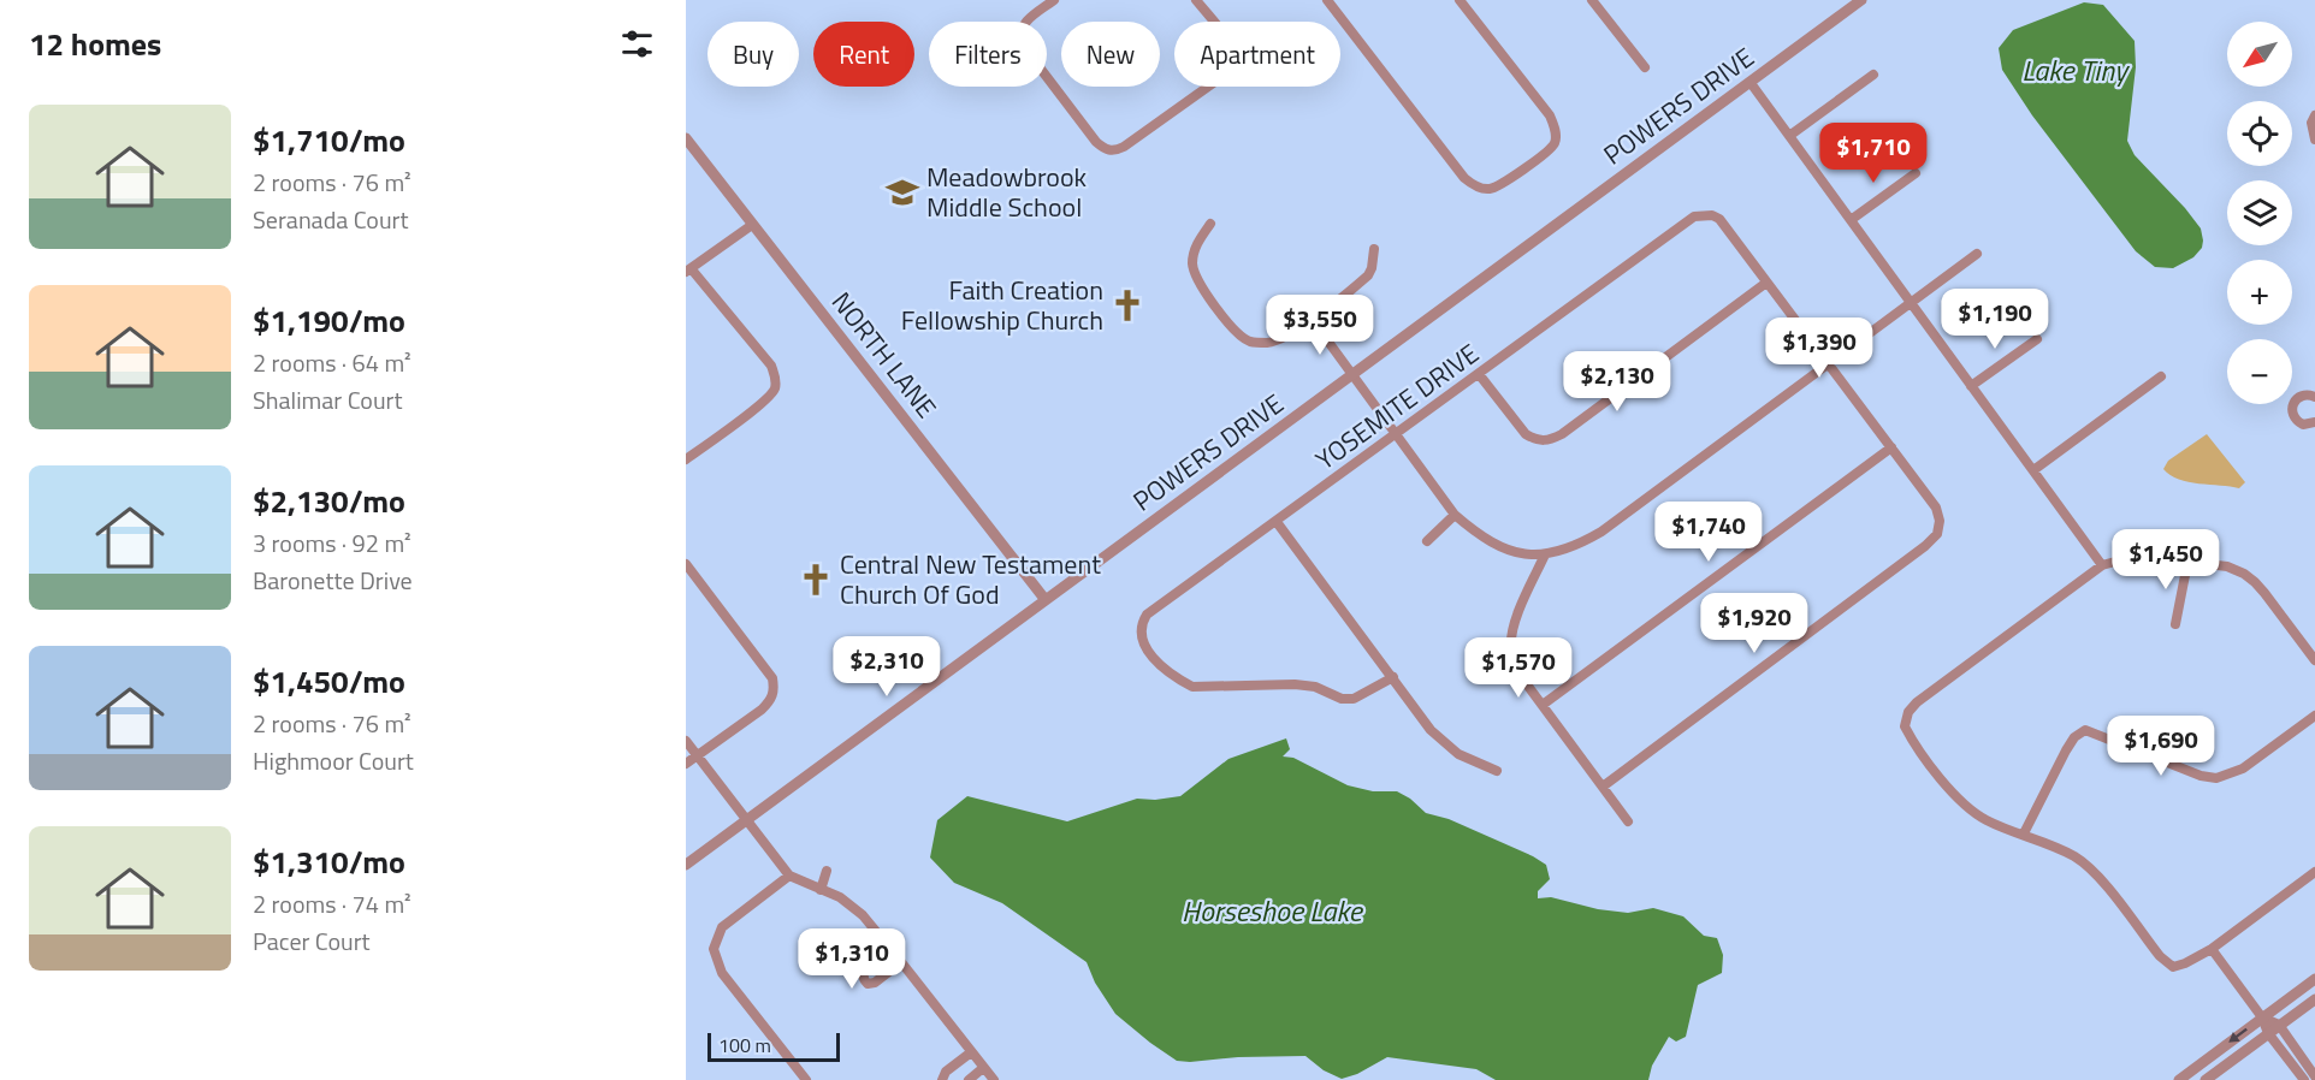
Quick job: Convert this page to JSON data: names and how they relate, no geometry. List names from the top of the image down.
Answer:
{
  "streets": {
    "street": ["POWERS DRIVE", "NORTH LANE", "YOSEMITE DRIVE"]
  },
  "crossings": [
    ["POWERS DRIVE", "NORTH LANE"]
  ],
  "water": ["Lake Tiny", "Horseshoe Lake"],
  "places": {
    "school or university": ["Meadowbrook Middle School"],
    "church": ["Faith Creation Fellowship Church", "Central New Testament Church Of God"]
  },
  "scale_bar": "100 m",
  "north": "bottom left",
  "page": {
    "heading": "12 homes",
    "map_buttons": ["+", "−"],
    "chip": [
      "Buy",
      "Rent",
      "Filters",
      "New",
      "Apartment"
    ],
    "list": [
      {
        "name": "$1,710/mo",
        "note": "2 rooms · 76 m² · Seranada Court"
      },
      {
        "name": "$1,190/mo",
        "note": "2 rooms · 64 m² · Shalimar Court"
      },
      {
        "name": "$2,130/mo",
        "note": "3 rooms · 92 m² · Baronette Drive"
      },
      {
        "name": "$1,450/mo",
        "note": "2 rooms · 76 m² · Highmoor Court"
      },
      {
        "name": "$1,310/mo",
        "note": "2 rooms · 74 m² · Pacer Court"
      }
    ],
    "price": [
      "$1,710",
      "$1,190",
      "$3,550",
      "$1,390",
      "$2,130",
      "$1,740",
      "$1,450",
      "$1,920",
      "$2,310",
      "$1,570",
      "$1,690",
      "$1,310"
    ],
    "scale": "100 m"
  }
}
